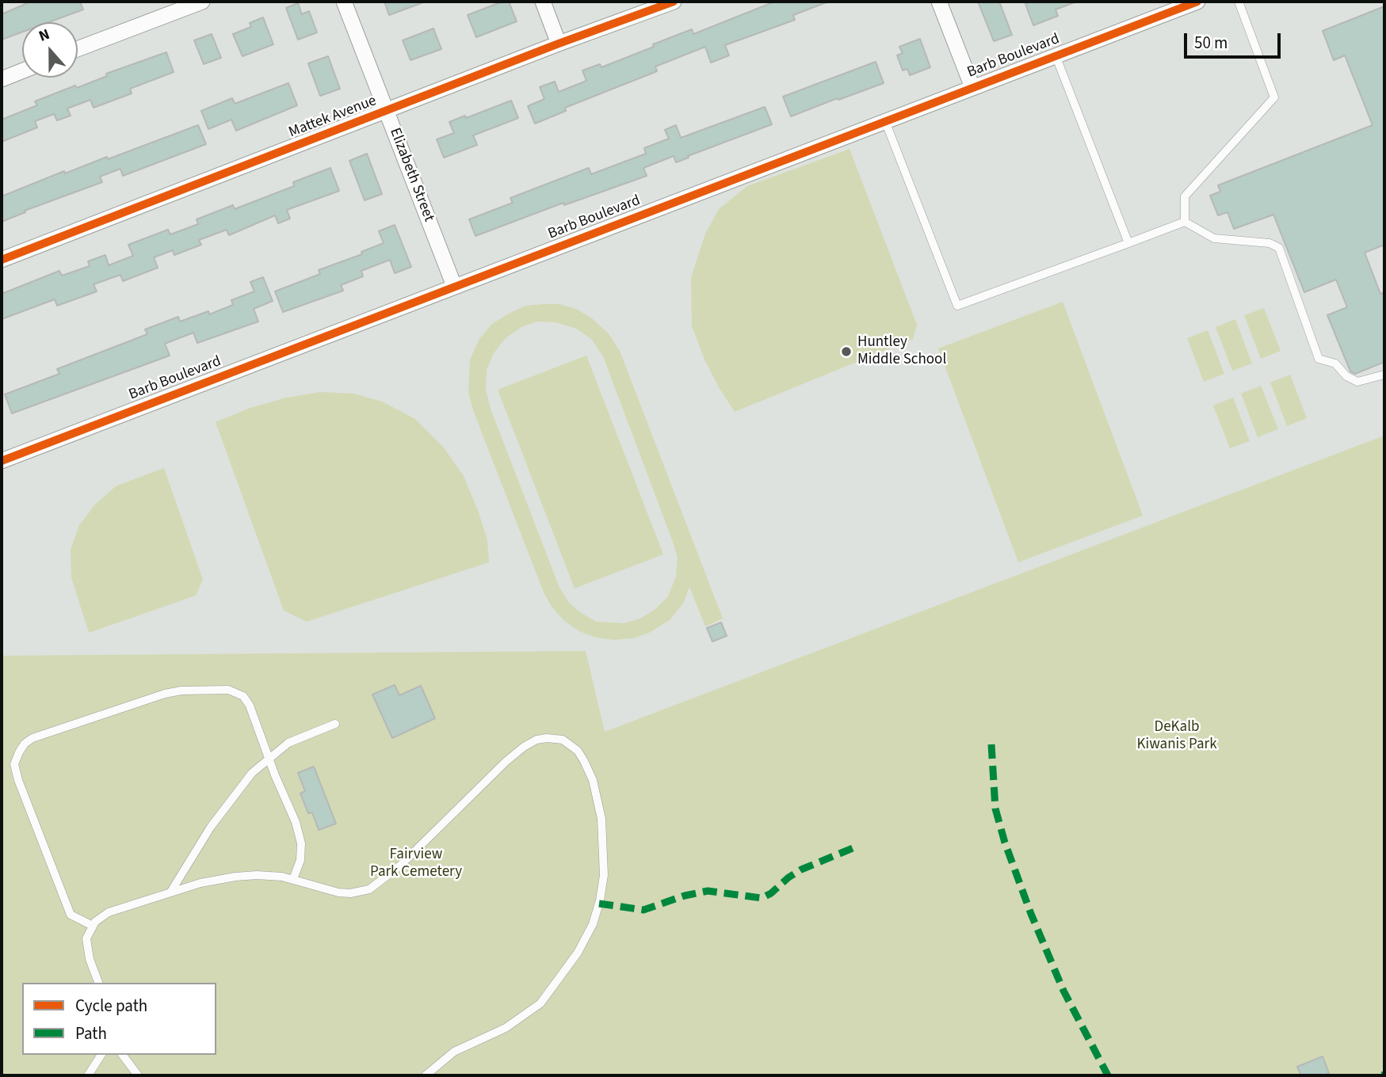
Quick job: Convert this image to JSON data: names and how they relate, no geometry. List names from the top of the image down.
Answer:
{
  "streets": {
    "street": ["Barb Boulevard", "Mattek Avenue", "Elizabeth Street"]
  },
  "crossings": [
    ["Barb Boulevard", "Elizabeth Street"],
    ["Mattek Avenue", "Elizabeth Street"]
  ],
  "parks": ["DeKalb Kiwanis Park", "Fairview Park Cemetery"],
  "places": ["Huntley Middle School"],
  "legend": ["Cycle path", "Path"],
  "scale_bar": "50 m",
  "north": "top"
}
